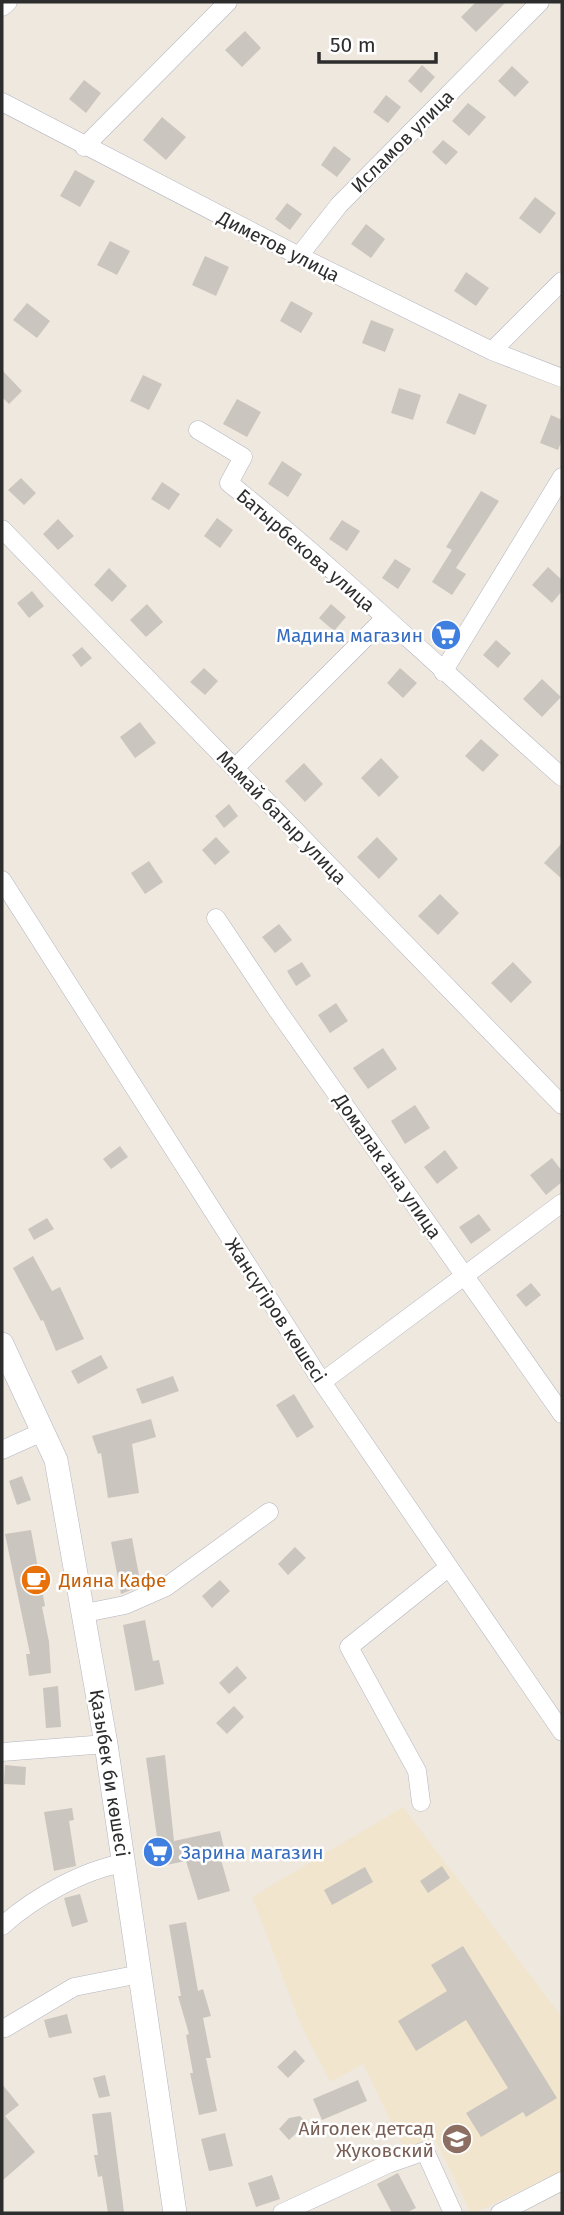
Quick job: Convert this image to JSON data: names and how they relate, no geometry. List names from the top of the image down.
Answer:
{
  "streets": {
    "main road": ["Қазыбек би көшесі"],
    "street": [
      "Исламов улица",
      "Диметов улица",
      "Батырбекова улица",
      "Мамай батыр улица",
      "Домалак ана улица",
      "Жансүгіров көшесі"
    ]
  },
  "crossings": [
    ["Исламов улица", "Диметов улица"]
  ],
  "places": {
    "supermarket": ["Мадина магазин", "Зарина магазин"],
    "cafe": ["Дияна Кафе"],
    "school or university": ["Айголек детсад Жуковский"]
  },
  "scale_bar": "50 m"
}
